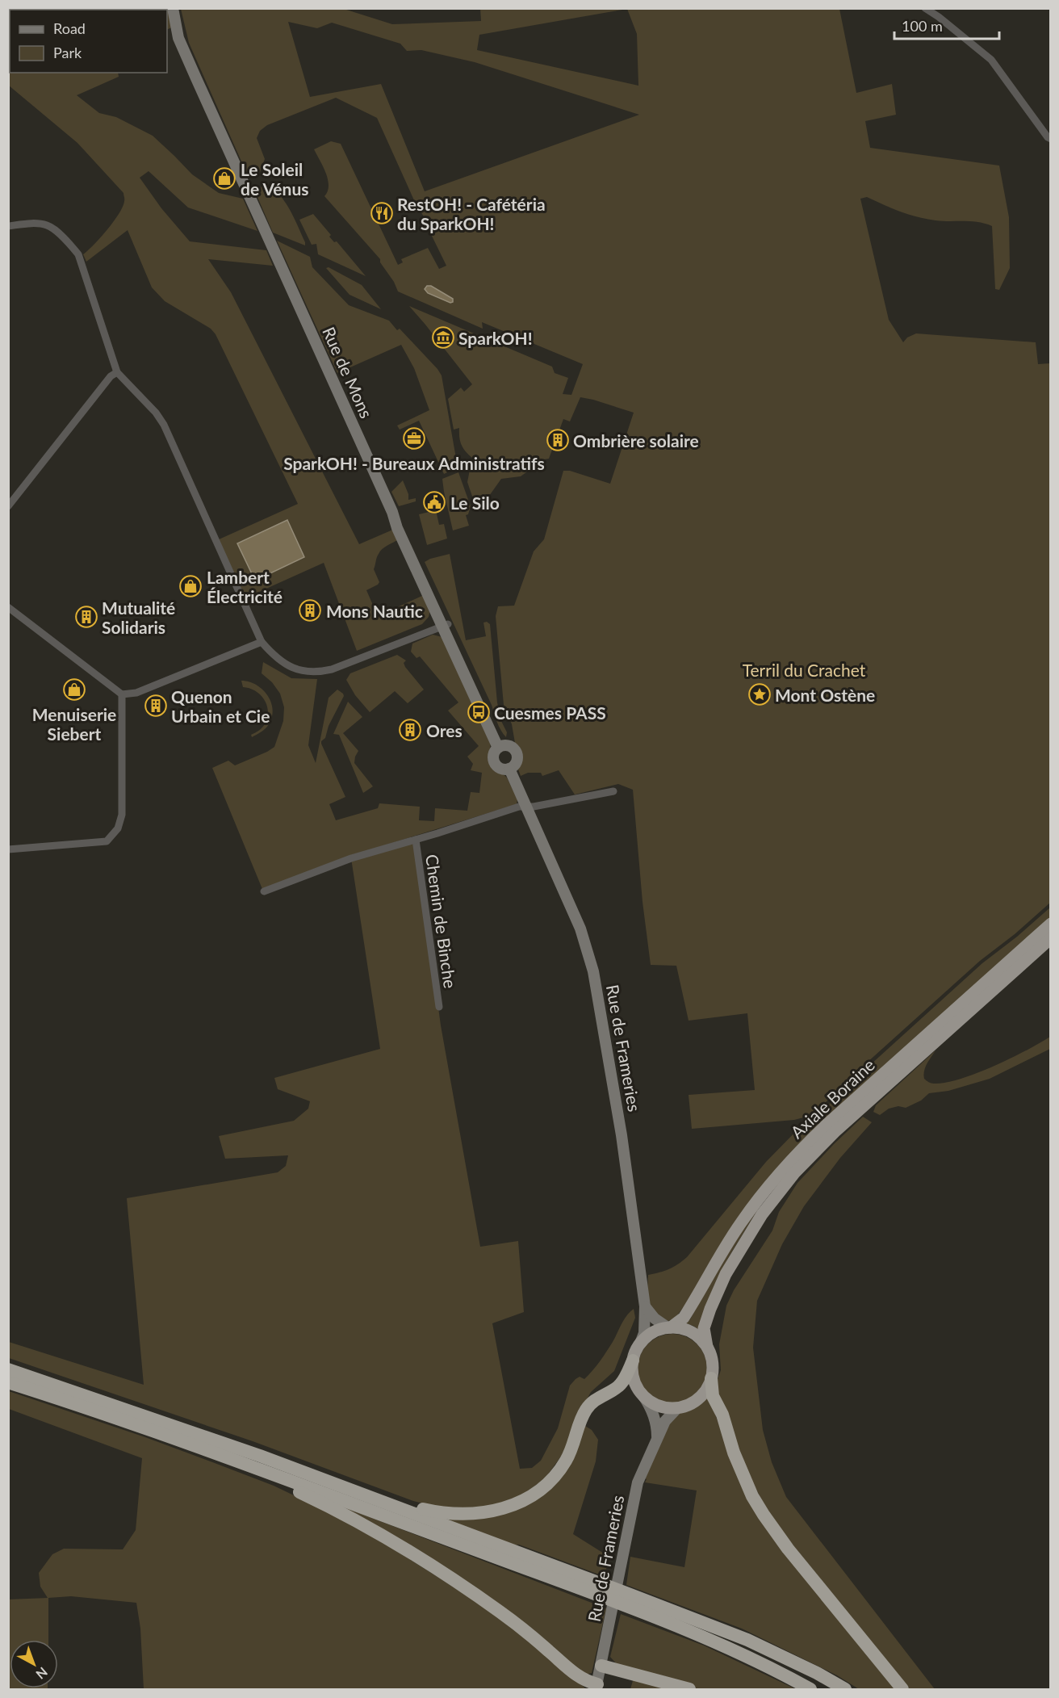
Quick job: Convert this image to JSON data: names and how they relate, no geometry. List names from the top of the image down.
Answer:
{
  "streets": {
    "highway": ["Axiale Boraine"],
    "main road": ["Rue de Mons", "Rue de Frameries"],
    "street": ["Chemin de Binche"]
  },
  "crossings": [
    ["Chemin de Binche", "Rue de Frameries"],
    ["Rue de Frameries", "Axiale Boraine"]
  ],
  "parks": ["Terril du Crachet"],
  "places": {
    "shop": ["Le Soleil de Vénus", "Lambert Électricité", "Menuiserie Siebert"],
    "restaurant": ["RestOH! - Cafétéria du SparkOH!"],
    "museum": ["SparkOH!"],
    "office": ["SparkOH! - Bureaux Administratifs"],
    "building": [
      "Ombrière solaire",
      "Mons Nautic",
      "Mutualité Solidaris",
      "Quenon Urbain et Cie",
      "Ores"
    ],
    "public building": ["Le Silo"],
    "place": ["Mont Ostène"],
    "bus stop": ["Cuesmes PASS"]
  },
  "legend": ["Road", "Park"],
  "scale_bar": "100 m",
  "north": "bottom right"
}
